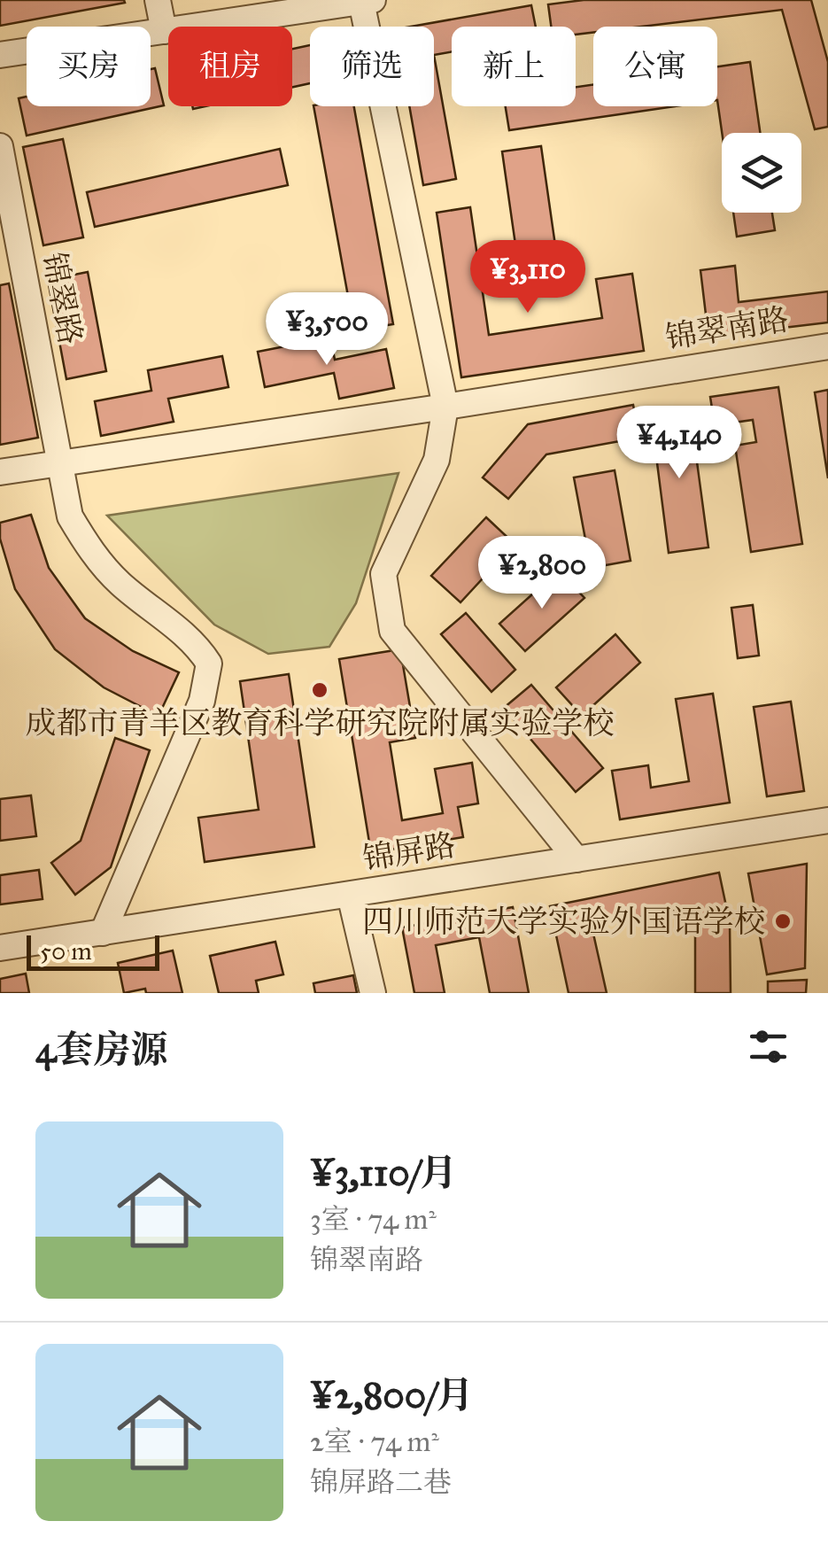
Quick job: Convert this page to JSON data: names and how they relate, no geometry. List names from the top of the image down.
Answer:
{
  "streets": {
    "street": ["锦翠路", "锦翠南路", "锦屏路"]
  },
  "crossings": [
    ["锦翠路", "锦翠南路"],
    ["锦翠路", "锦屏路"]
  ],
  "places": ["成都市青羊区教育科学研究院附属实验学校", "四川师范大学实验外国语学校"],
  "scale_bar": "50 m",
  "page": {
    "chip": [
      "买房",
      "租房",
      "筛选",
      "新上",
      "公寓"
    ],
    "price": [
      "¥3,110",
      "¥3,500",
      "¥4,140",
      "¥2,800"
    ],
    "scale": "50 m",
    "heading": "4套房源",
    "list": [
      {
        "name": "¥3,110/月",
        "note": "3室 · 74 m² · 锦翠南路"
      },
      {
        "name": "¥2,800/月",
        "note": "2室 · 74 m² · 锦屏路二巷"
      }
    ]
  }
}
